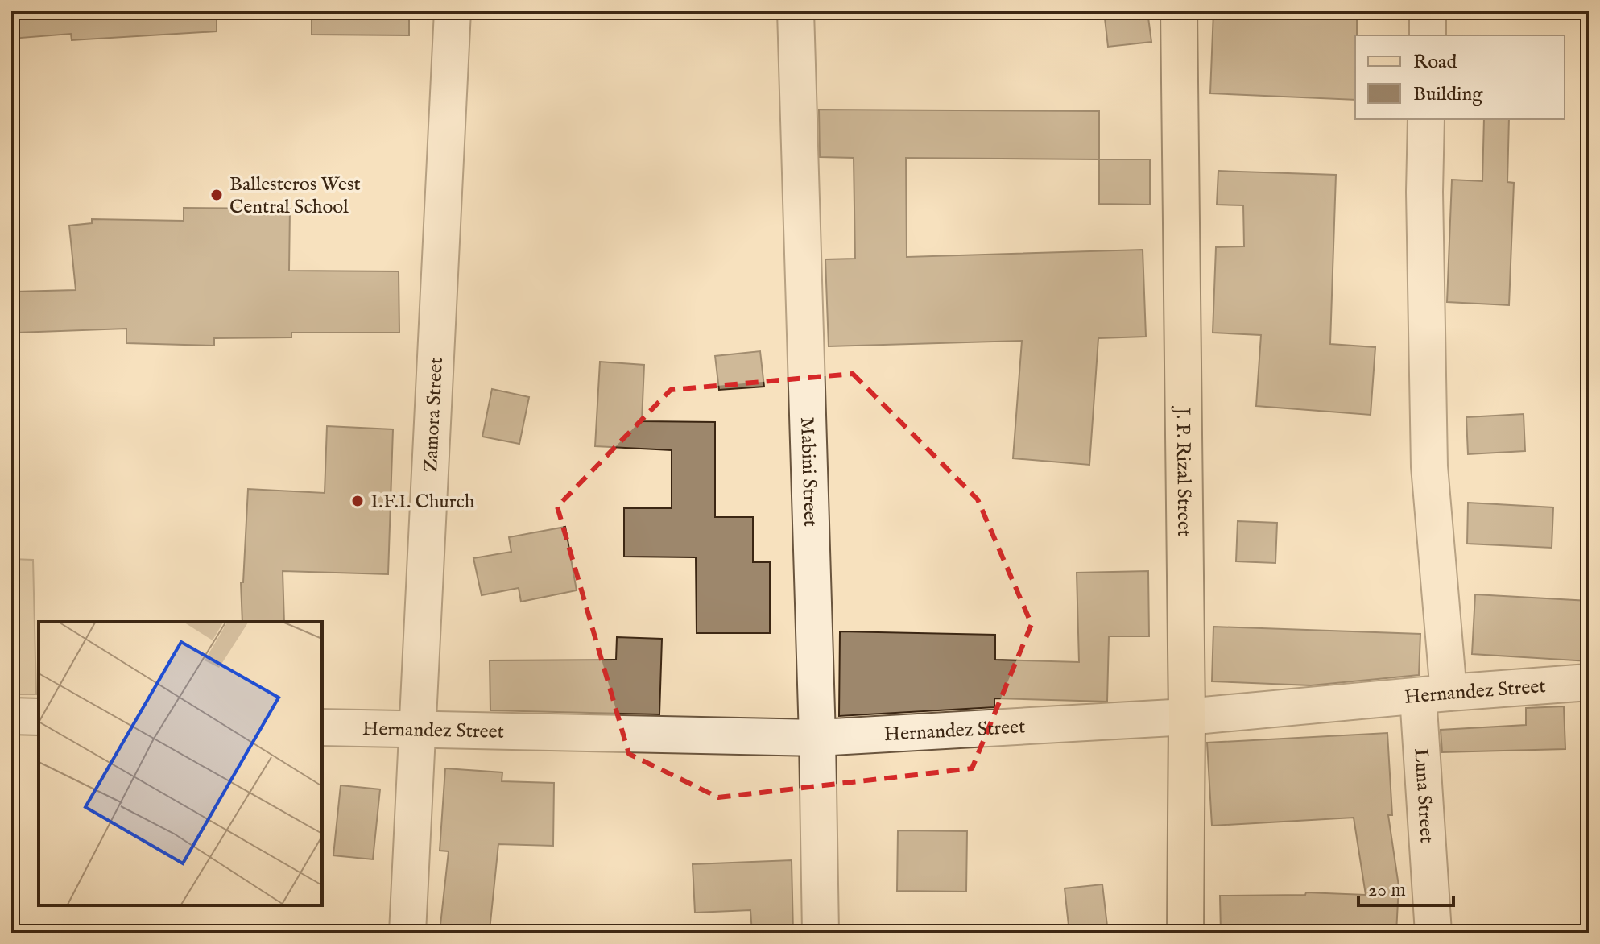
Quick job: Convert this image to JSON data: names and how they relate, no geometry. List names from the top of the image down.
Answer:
{
  "streets": {
    "main road": ["J. P. Rizal Street"],
    "street": [
      "Zamora Street",
      "Mabini Street",
      "Hernandez Street",
      "Luna Street"
    ]
  },
  "crossings": [
    ["Zamora Street", "Hernandez Street"],
    ["Mabini Street", "Hernandez Street"],
    ["J. P. Rizal Street", "Hernandez Street"],
    ["Hernandez Street", "Luna Street"]
  ],
  "places": ["Ballesteros West Central School", "I.F.I. Church"],
  "legend": ["Road", "Building"],
  "scale_bar": "20 m"
}
